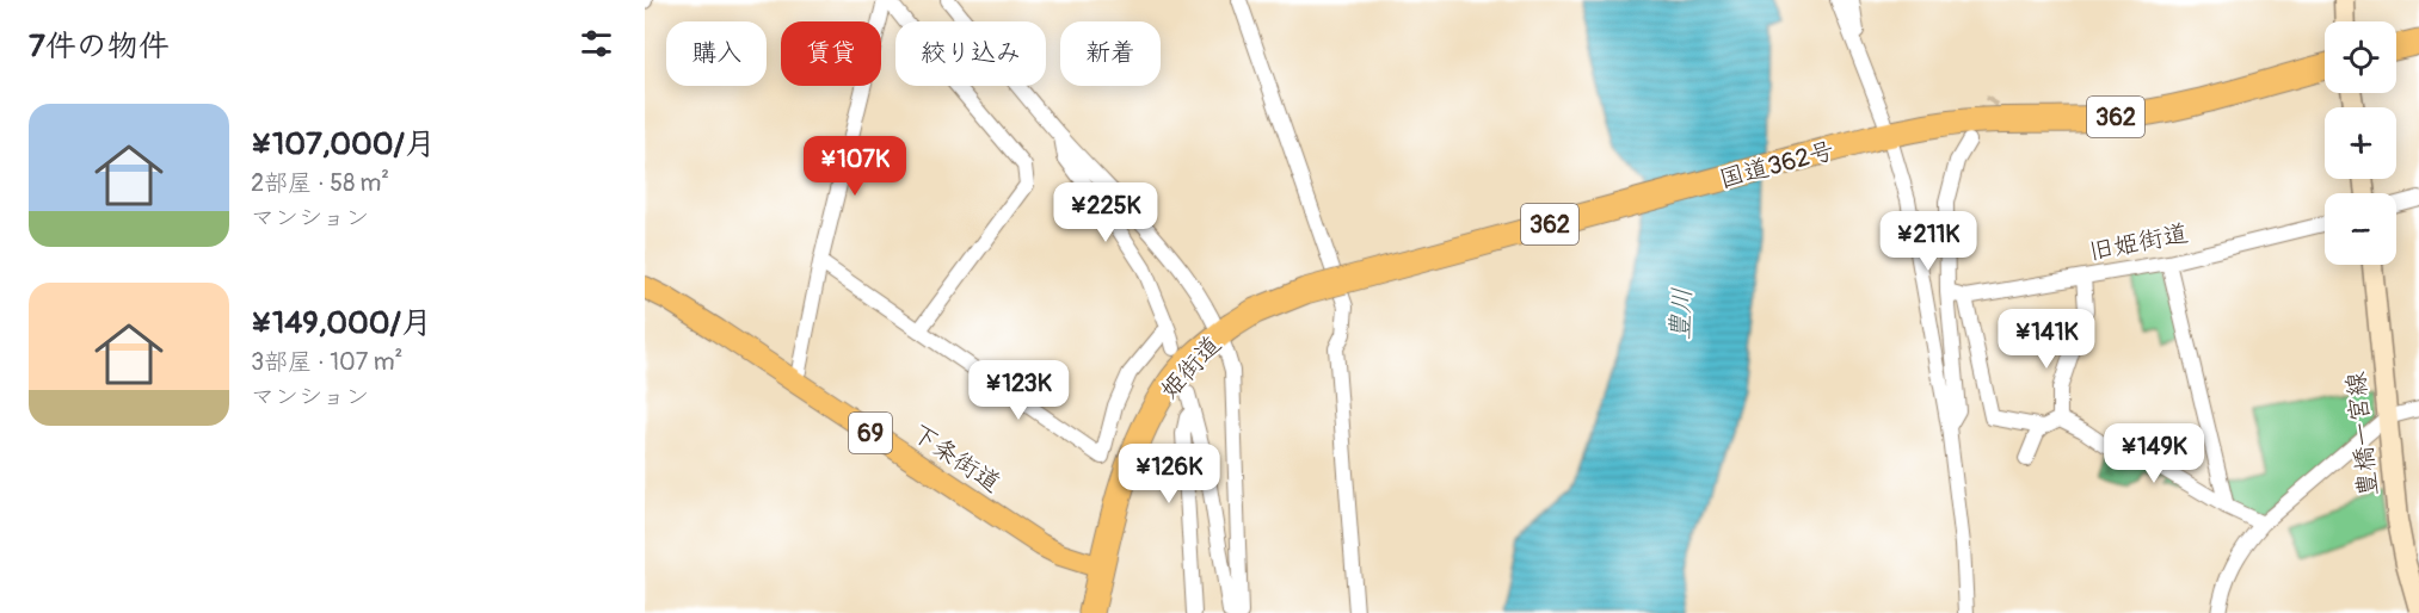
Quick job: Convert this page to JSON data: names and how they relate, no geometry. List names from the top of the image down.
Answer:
{
  "streets": {
    "highway": ["362", "国道362号", "姫街道"],
    "main road": ["69", "豊橋一宮線", "下条街道"],
    "street": ["旧姫街道"]
  },
  "crossings": [
    ["国道362号", "姫街道"],
    ["姫街道", "下条街道"]
  ],
  "water": ["豊川"],
  "page": {
    "heading": "7件の物件",
    "map_buttons": ["+", "−"],
    "chip": [
      "購入",
      "賃貸",
      "絞り込み",
      "新着"
    ],
    "list": [
      {
        "name": "¥107,000/月",
        "note": "2部屋 · 58 m² · マンション"
      },
      {
        "name": "¥149,000/月",
        "note": "3部屋 · 107 m² · マンション"
      }
    ],
    "price": [
      "¥107K",
      "¥225K",
      "¥211K",
      "¥141K",
      "¥123K",
      "¥149K",
      "¥126K"
    ]
  }
}
